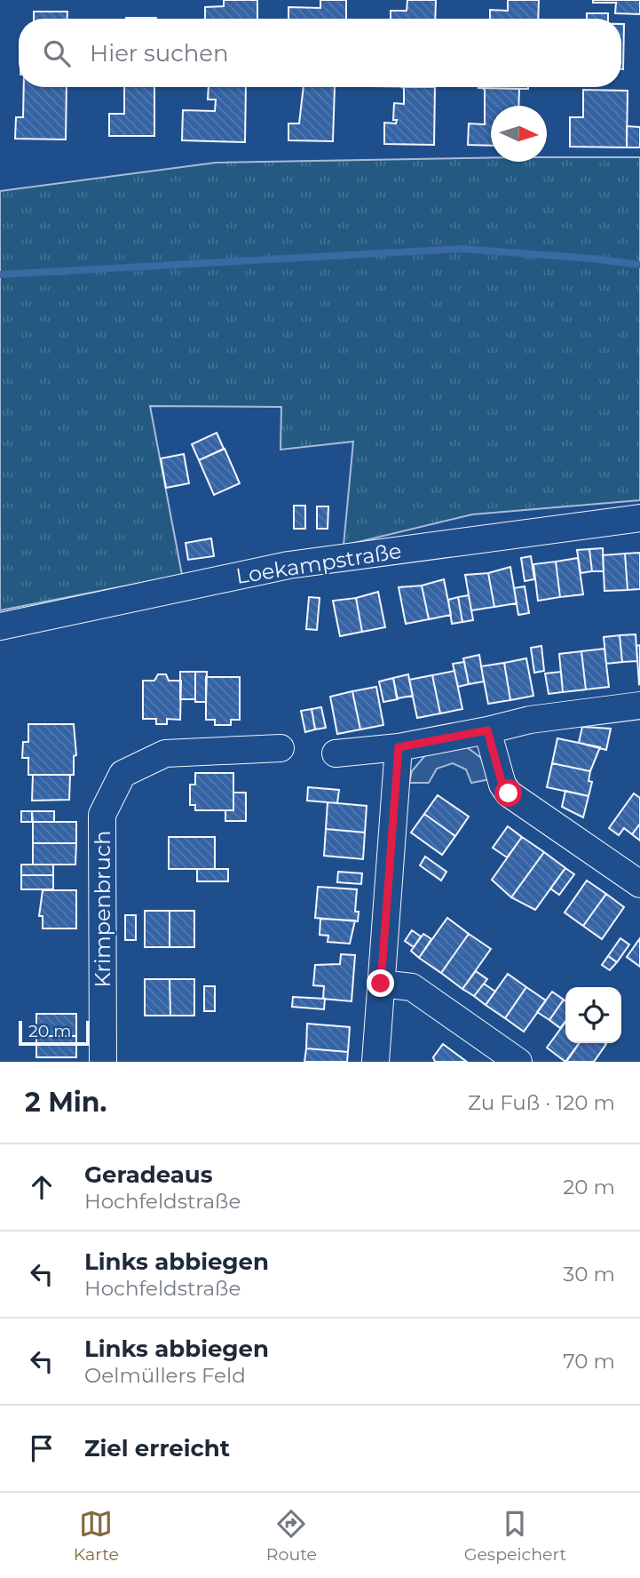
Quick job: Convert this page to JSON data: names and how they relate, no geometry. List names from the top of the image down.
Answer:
{
  "streets": {
    "street": ["Loekampstraße", "Krimpenbruch"]
  },
  "scale_bar": "20 m",
  "north": "right",
  "page": {
    "search": "Hier suchen",
    "scale": "20 m",
    "heading": ["2 Min.", "Zu Fuß · 120 m"],
    "list": [
      ["Geradeaus", "Hochfeldstraße", "20 m"],
      ["Links abbiegen", "Hochfeldstraße", "30 m"],
      ["Links abbiegen", "Oelmüllers Feld", "70 m"],
      "Ziel erreicht"
    ],
    "nav": ["Karte", "Route", "Gespeichert"]
  }
}
